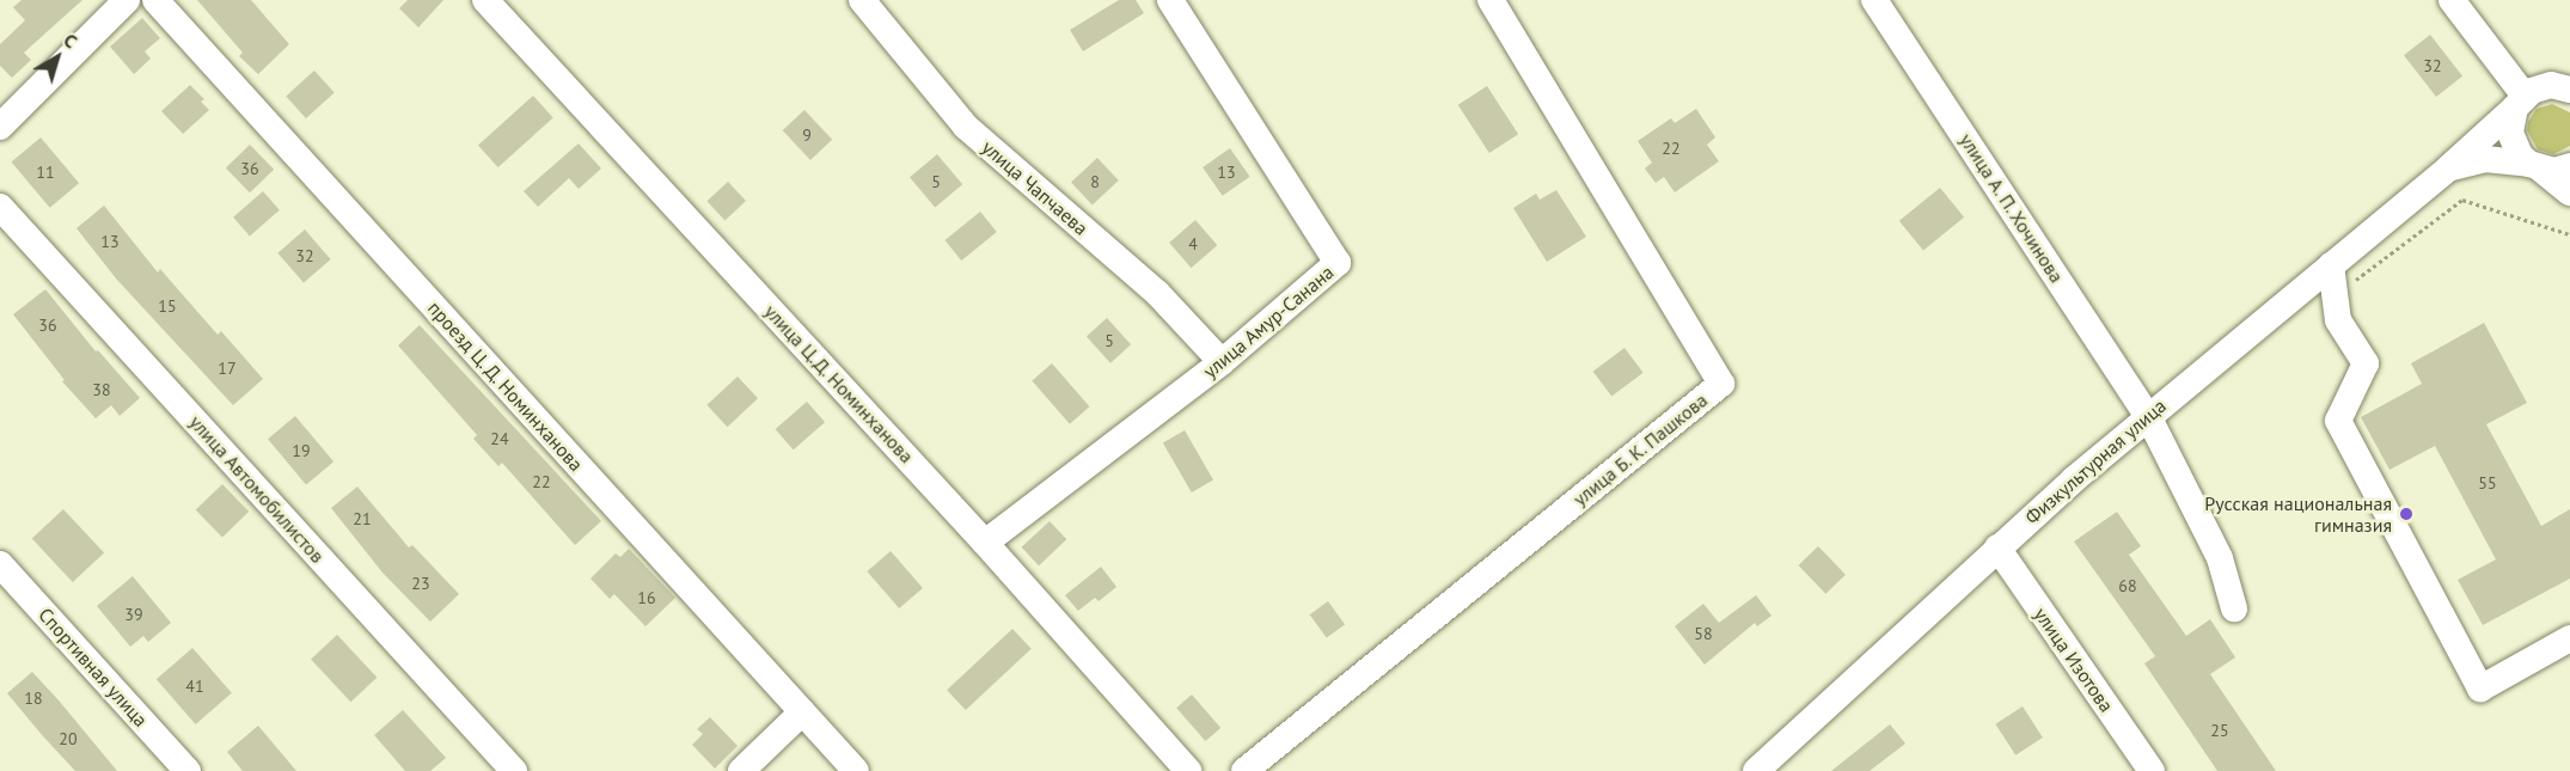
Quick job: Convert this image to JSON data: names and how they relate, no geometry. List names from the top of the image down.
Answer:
{
  "streets": {
    "street": [
      "улица Чапчаева",
      "улица А. П. Хочинова",
      "улица Амур-Санана",
      "улица Ц.Д. Номинханова",
      "проезд Ц. Д. Номинханова",
      "улица Б. К. Пашкова",
      "Физкультурная улица",
      "улица Автомобилистов",
      "улица Изотова",
      "Спортивная улица"
    ]
  },
  "crossings": [
    ["улица Чапчаева", "улица Амур-Санана"],
    ["улица А. П. Хочинова", "Физкультурная улица"],
    ["улица Амур-Санана", "улица Ц.Д. Номинханова"],
    ["Физкультурная улица", "улица Изотова"]
  ],
  "places": ["Русская национальная гимназия"],
  "house_numbers": [
    "32",
    "9",
    "22",
    "36",
    "11",
    "13",
    "5",
    "8",
    "13",
    "4",
    "32",
    "15",
    "36",
    "5",
    "17",
    "38",
    "24",
    "19",
    "22",
    "55",
    "21",
    "23",
    "68",
    "16",
    "39",
    "58",
    "41",
    "18",
    "25",
    "20"
  ],
  "north": "top right"
}
